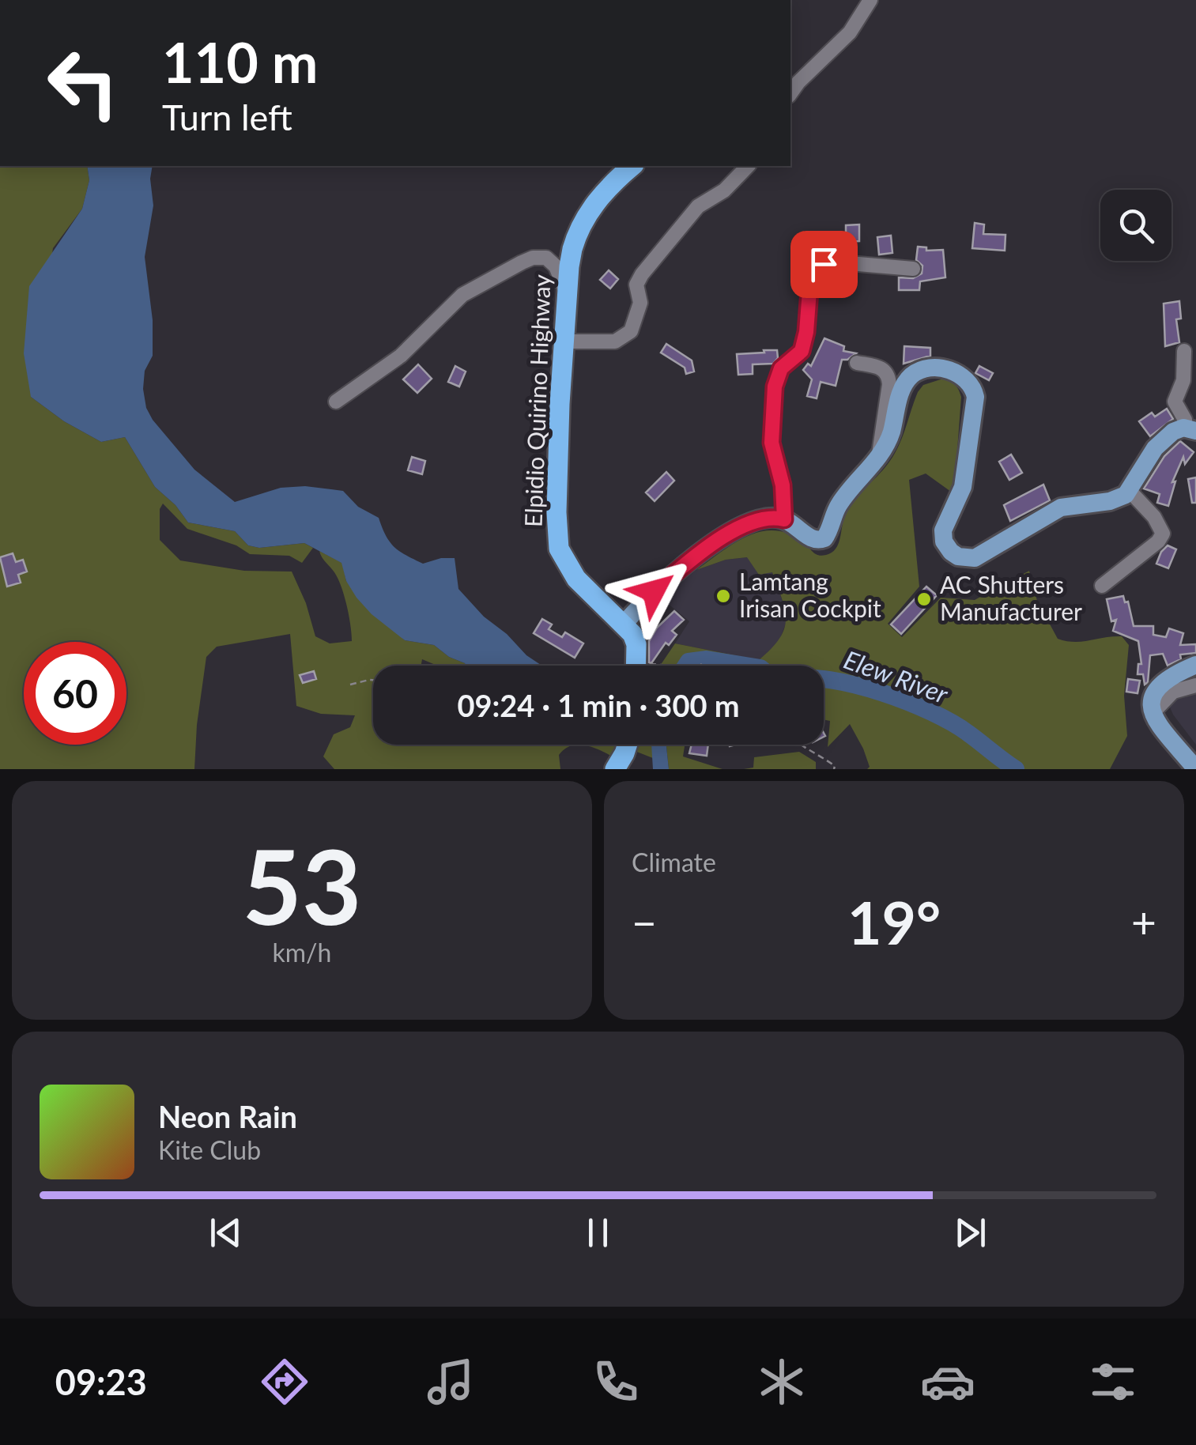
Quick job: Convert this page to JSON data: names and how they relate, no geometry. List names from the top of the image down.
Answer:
{
  "streets": {
    "highway": ["Elpidio Quirino Highway"]
  },
  "water": ["Elew River"],
  "places": ["Lamtang Irisan Cockpit", "AC Shutters Manufacturer"],
  "page": {
    "turn": ["110 m", "Turn left"],
    "limit": "60",
    "trip": "09:24 · 1 min · 300 m",
    "tile": [
      ["53", "km/h"],
      "Climate"
    ],
    "heat": ["−", "19°", "+"],
    "song": ["Neon Rain", "Kite Club"],
    "tabs": "09:23"
  }
}
